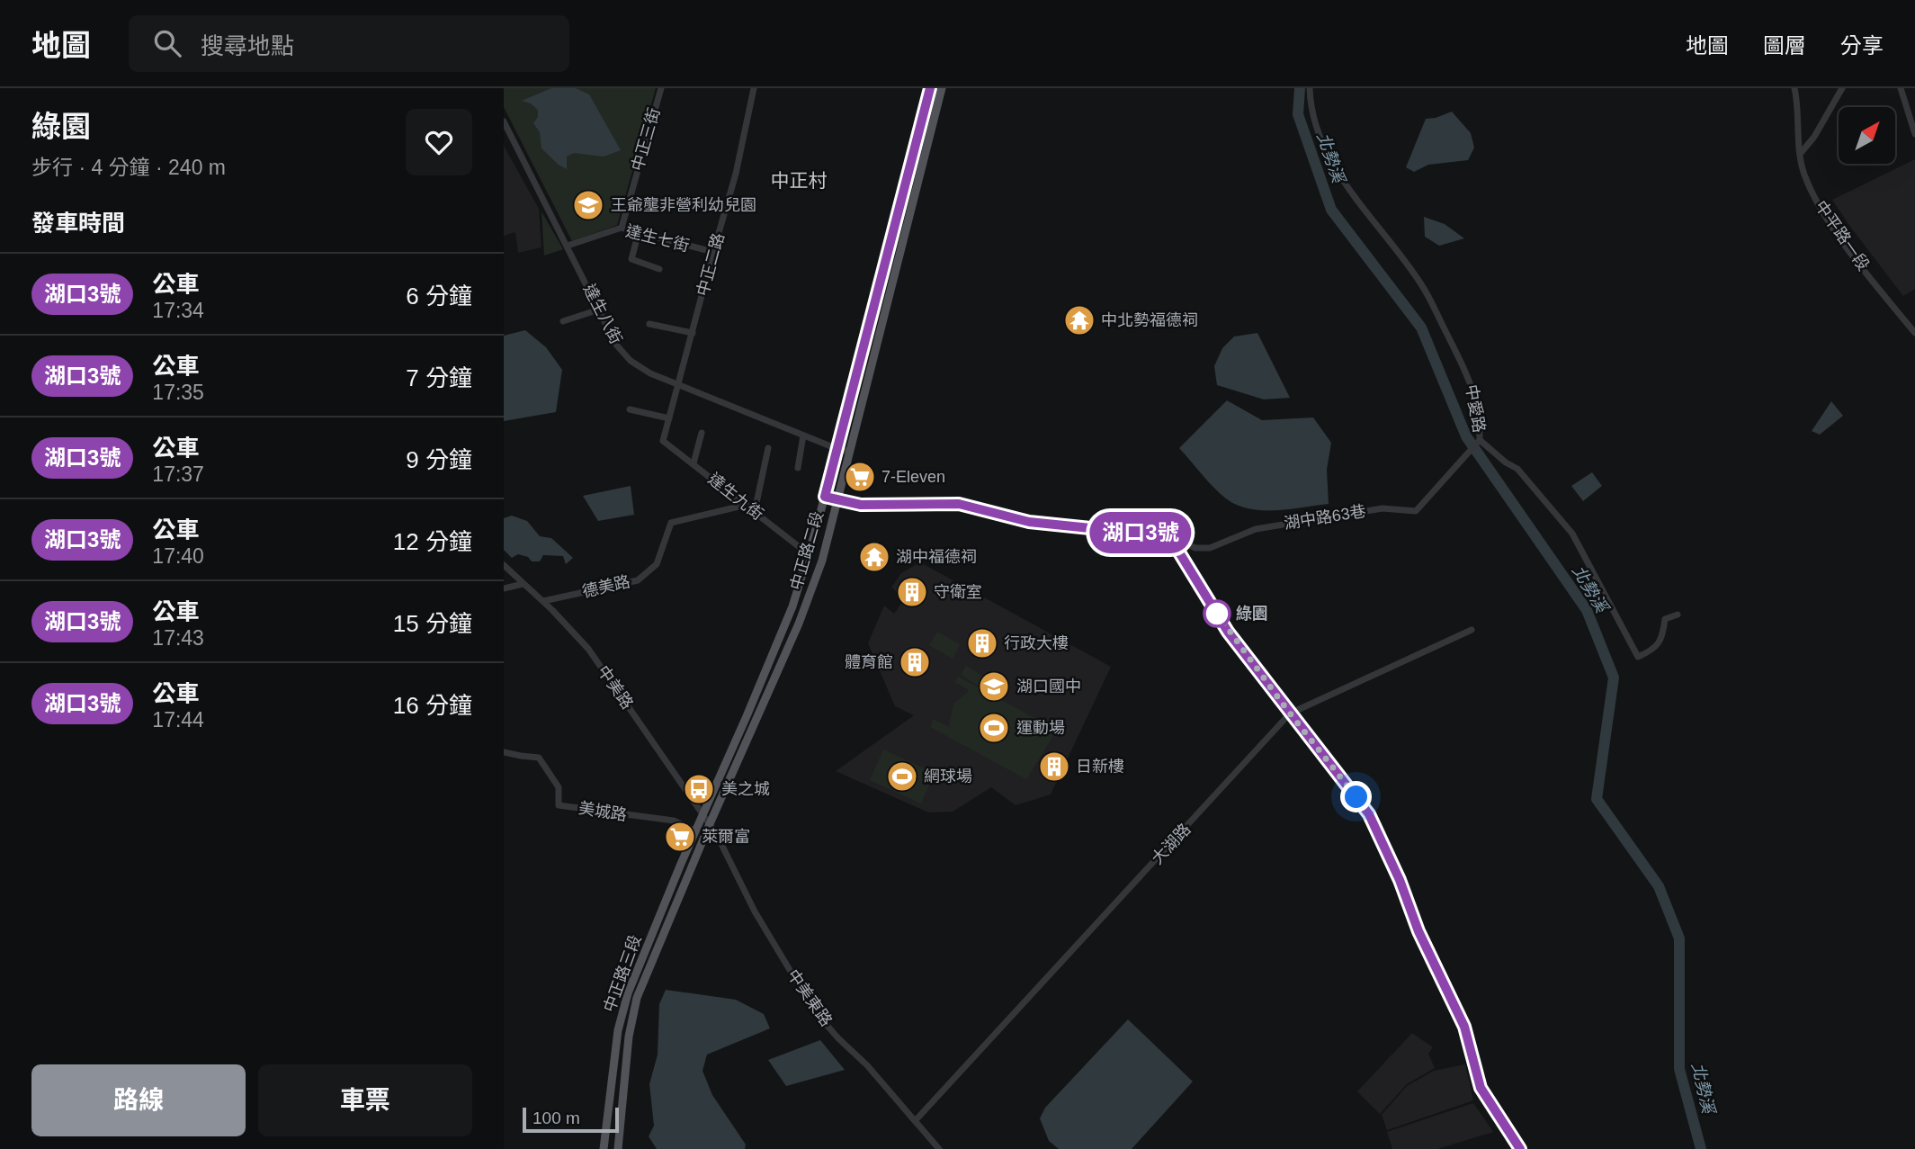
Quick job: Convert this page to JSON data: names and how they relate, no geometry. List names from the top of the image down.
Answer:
{
  "streets": {
    "main road": ["中正路二段", "中正路三段"],
    "street": [
      "中正三街",
      "中平路一段",
      "達生七街",
      "中正二路",
      "達生八街",
      "中愛路",
      "達生九街",
      "湖中路63巷",
      "德美路",
      "中美路",
      "美城路",
      "大湖路",
      "中美東路"
    ]
  },
  "crossings": [
    ["中正三街", "達生七街"],
    ["達生七街", "中正二路"],
    ["達生七街", "達生八街"],
    ["中正二路", "達生八街"],
    ["中正二路", "達生九街"],
    ["達生八街", "中正路二段"],
    ["中愛路", "湖中路63巷"],
    ["達生九街", "中正路二段"],
    ["達生九街", "德美路"],
    ["中正路二段", "中美路"],
    ["中正路二段", "中正路三段"],
    ["中正路二段", "中美東路"],
    ["德美路", "中美路"],
    ["中美路", "中正路三段"],
    ["中美路", "中美東路"],
    ["美城路", "中正路三段"],
    ["大湖路", "中美東路"],
    ["中正路三段", "中美東路"]
  ],
  "districts": ["中正村"],
  "water": ["北勢溪"],
  "places": {
    "school or university": ["王爺壟非營利幼兒園", "湖口國中"],
    "temple": ["中北勢福德祠", "湖中福德祠"],
    "supermarket": ["7-Eleven", "萊爾富"],
    "building": [
      "守衛室",
      "行政大樓",
      "體育館",
      "日新樓"
    ],
    "other": ["綠園"],
    "sports": ["運動場", "網球場"],
    "bus stop": ["美之城"]
  },
  "lines": ["bus line 湖口3號"],
  "scale_bar": "100 m",
  "north": "top right",
  "page": {
    "header": "地圖",
    "search": "搜尋地點",
    "nav": ["地圖", "圖層", "分享"],
    "heading": [
      ["綠園", "步行 · 4 分鐘 · 240 m"],
      "發車時間"
    ],
    "on_map": "湖口3號",
    "list": [
      {
        "mark": "湖口3號",
        "name": "公車",
        "note": "17:34",
        "value": "6 分鐘"
      },
      {
        "mark": "湖口3號",
        "name": "公車",
        "note": "17:35",
        "value": "7 分鐘"
      },
      {
        "mark": "湖口3號",
        "name": "公車",
        "note": "17:37",
        "value": "9 分鐘"
      },
      {
        "mark": "湖口3號",
        "name": "公車",
        "note": "17:40",
        "value": "12 分鐘"
      },
      {
        "mark": "湖口3號",
        "name": "公車",
        "note": "17:43",
        "value": "15 分鐘"
      },
      {
        "mark": "湖口3號",
        "name": "公車",
        "note": "17:44",
        "value": "16 分鐘"
      }
    ],
    "buttons": ["路線", "車票"],
    "scale": "100 m"
  }
}
